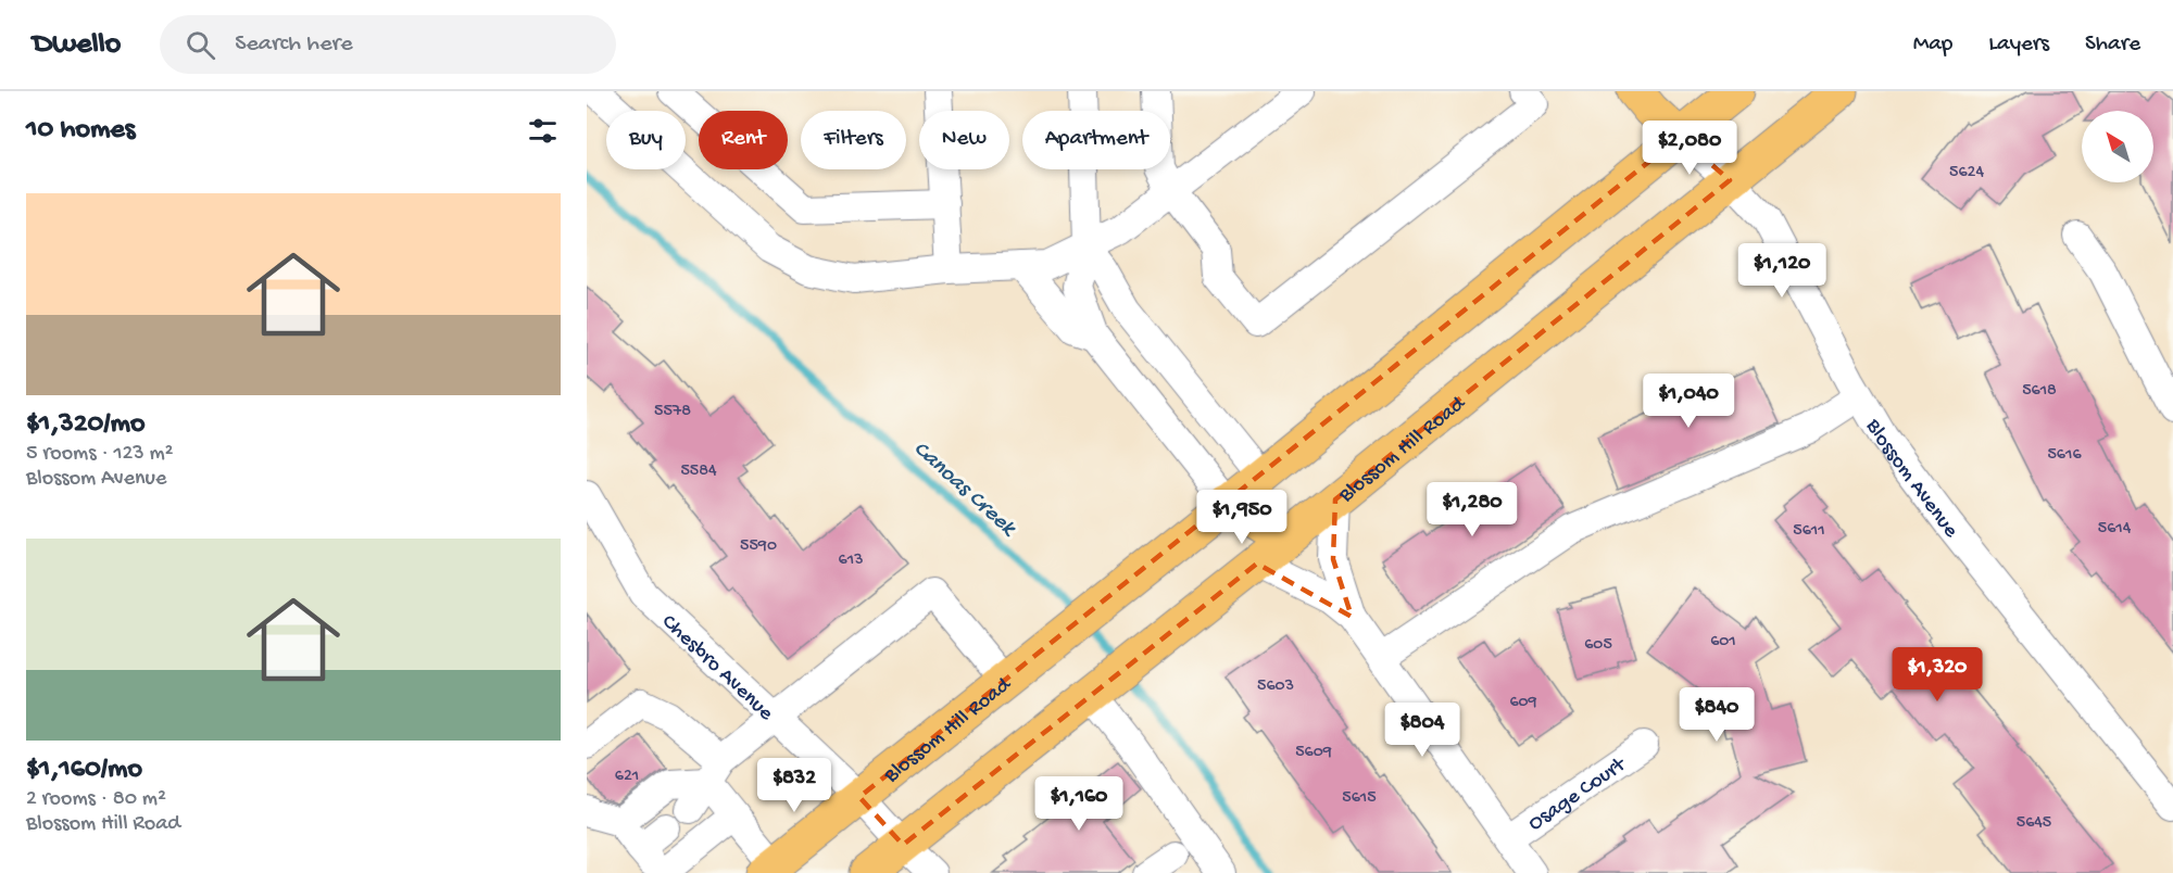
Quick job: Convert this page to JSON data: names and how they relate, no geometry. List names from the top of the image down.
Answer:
{
  "streets": {
    "main road": ["Blossom Hill Road"],
    "street": ["Blossom Avenue", "Chesbro Avenue", "Osage Court"]
  },
  "crossings": [
    ["Blossom Hill Road", "Blossom Avenue"],
    ["Blossom Hill Road", "Chesbro Avenue"]
  ],
  "water": ["Canoas Creek"],
  "house_numbers": [
    "5624",
    "5618",
    "5578",
    "5616",
    "5584",
    "5614",
    "5611",
    "5590",
    "613",
    "601",
    "605",
    "5603",
    "609",
    "5609",
    "621",
    "5615",
    "5645"
  ],
  "north": "top left",
  "page": {
    "header": "Dwello",
    "search": "Search here",
    "nav": ["Map", "Layers", "Share"],
    "heading": "10 homes",
    "chip": [
      "Buy",
      "Rent",
      "Filters",
      "New",
      "Apartment"
    ],
    "price": [
      "$2,080",
      "$1,120",
      "$1,040",
      "$1,280",
      "$1,950",
      "$1,320",
      "$840",
      "$804",
      "$832",
      "$1,160"
    ],
    "list": [
      {
        "name": "$1,320/mo",
        "note": "5 rooms · 123 m² · Blossom Avenue"
      },
      {
        "name": "$1,160/mo",
        "note": "2 rooms · 80 m² · Blossom Hill Road"
      }
    ]
  }
}
